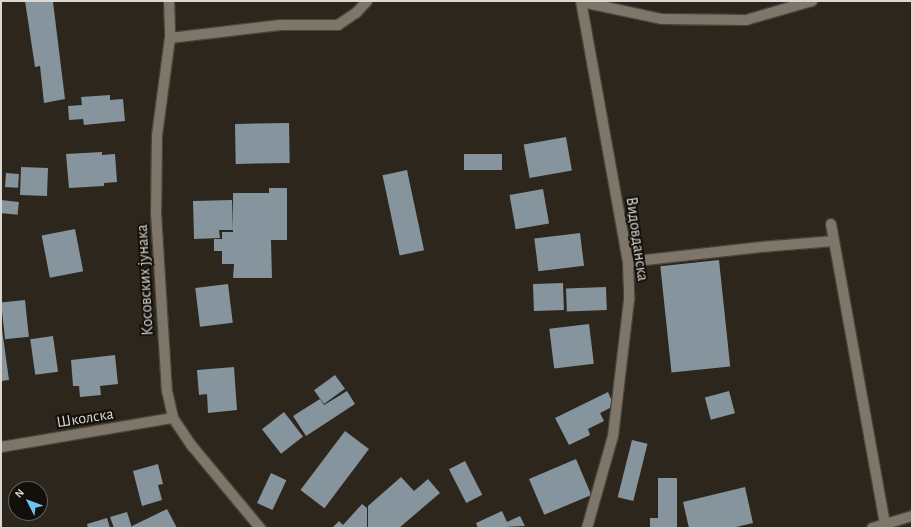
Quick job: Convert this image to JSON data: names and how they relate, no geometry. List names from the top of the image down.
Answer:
{
  "streets": {
    "street": ["Видовданска", "Косовских јунака", "Школска"]
  },
  "crossings": [
    ["Косовских јунака", "Школска"]
  ],
  "north": "top left"
}
